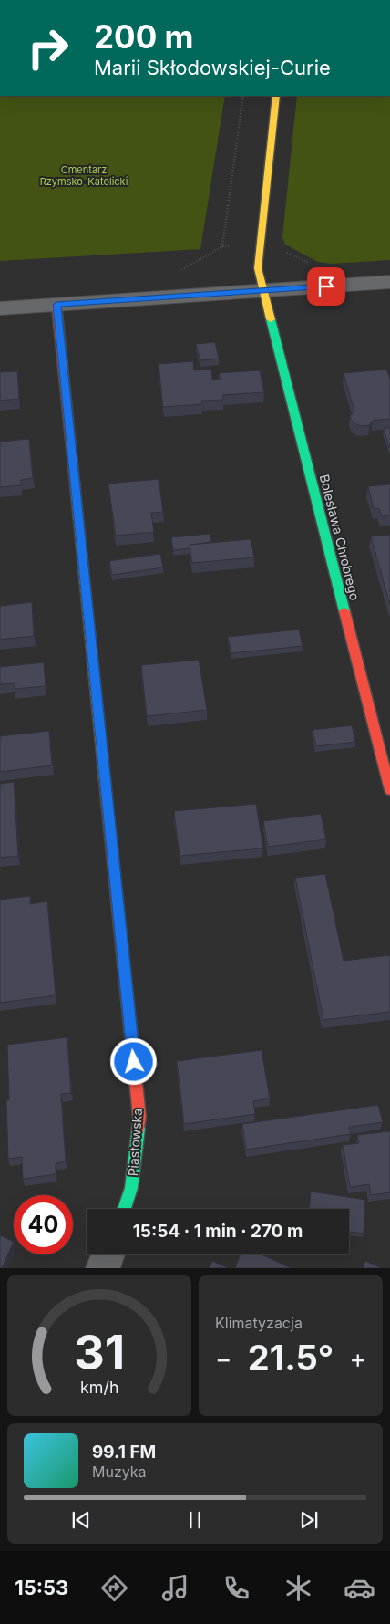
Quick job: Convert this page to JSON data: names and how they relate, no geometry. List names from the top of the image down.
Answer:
{
  "streets": {
    "street": ["Bolesława Chrobrego", "Piastowska"]
  },
  "parks": ["Cmentarz Rzymsko–Katolicki"],
  "page": {
    "turn": ["200 m", "Marii Skłodowskiej-Curie"],
    "limit": "40",
    "trip": "15:54 · 1 min · 270 m",
    "tile": "Klimatyzacja",
    "heat": ["−", "21.5°", "+"],
    "song": ["99.1 FM", "Muzyka"],
    "tabs": "15:53",
    "gauge": ["31", "km/h"]
  }
}
